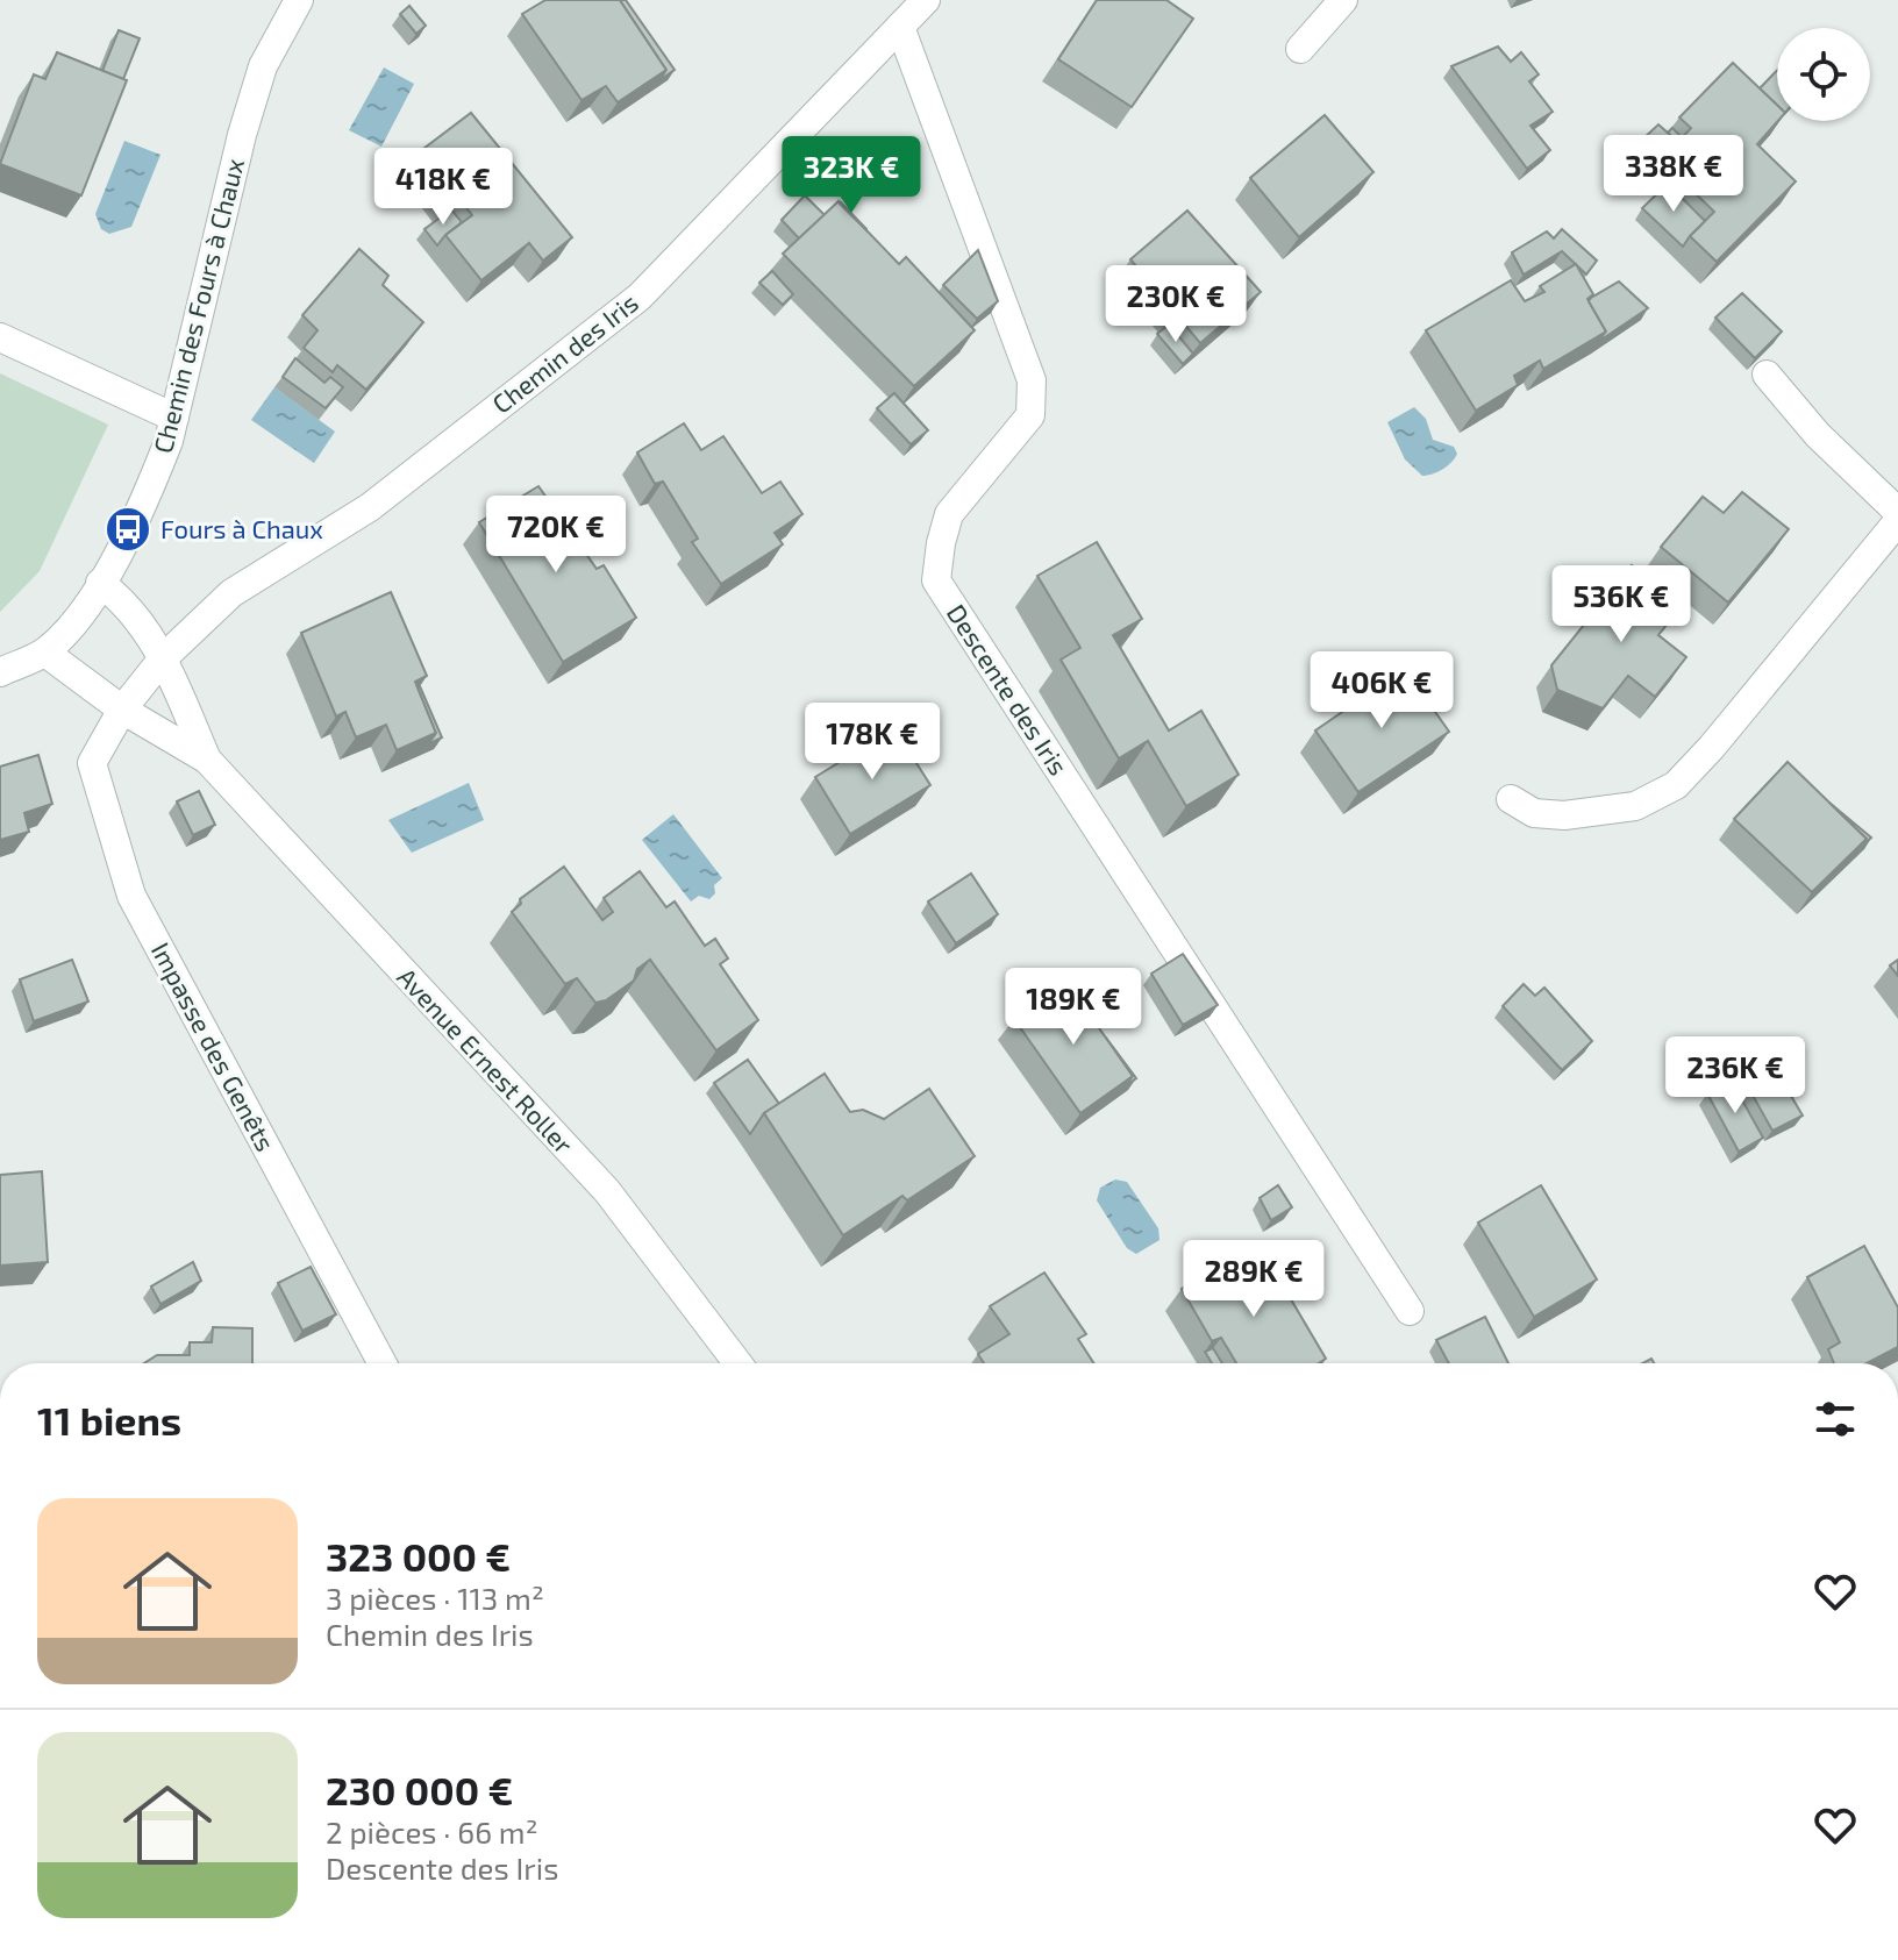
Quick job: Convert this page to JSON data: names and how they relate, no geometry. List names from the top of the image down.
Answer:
{
  "streets": {
    "street": [
      "Chemin des Fours à Chaux",
      "Chemin des Iris",
      "Descente des Iris",
      "Impasse des Genêts",
      "Avenue Ernest Roller"
    ]
  },
  "crossings": [
    ["Chemin des Fours à Chaux", "Avenue Ernest Roller"],
    ["Chemin des Iris", "Descente des Iris"],
    ["Chemin des Iris", "Avenue Ernest Roller"],
    ["Impasse des Genêts", "Avenue Ernest Roller"]
  ],
  "places": {
    "bus stop": ["Fours à Chaux"]
  },
  "page": {
    "price": [
      "338K €",
      "323K €",
      "418K €",
      "230K €",
      "720K €",
      "536K €",
      "406K €",
      "178K €",
      "189K €",
      "236K €",
      "289K €"
    ],
    "heading": "11 biens",
    "list": [
      {
        "name": "323 000 €",
        "note": "3 pièces · 113 m² · Chemin des Iris"
      },
      {
        "name": "230 000 €",
        "note": "2 pièces · 66 m² · Descente des Iris"
      }
    ]
  }
}
